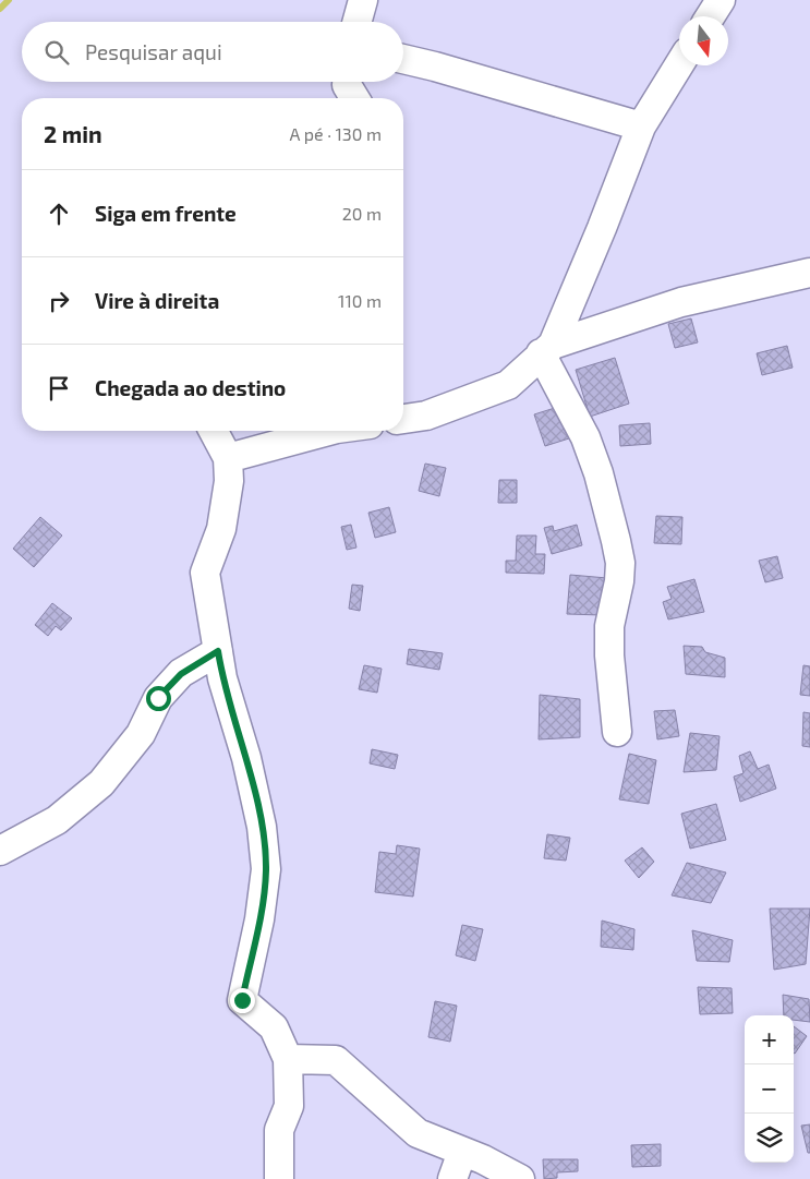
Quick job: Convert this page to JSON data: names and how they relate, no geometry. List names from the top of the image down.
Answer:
{
  "north": "bottom",
  "page": {
    "search": "Pesquisar aqui",
    "heading": ["2 min", "A pé · 130 m"],
    "list": [
      ["Siga em frente", "20 m"],
      ["Vire à direita", "110 m"],
      "Chegada ao destino"
    ],
    "map_buttons": ["+", "−"]
  }
}
